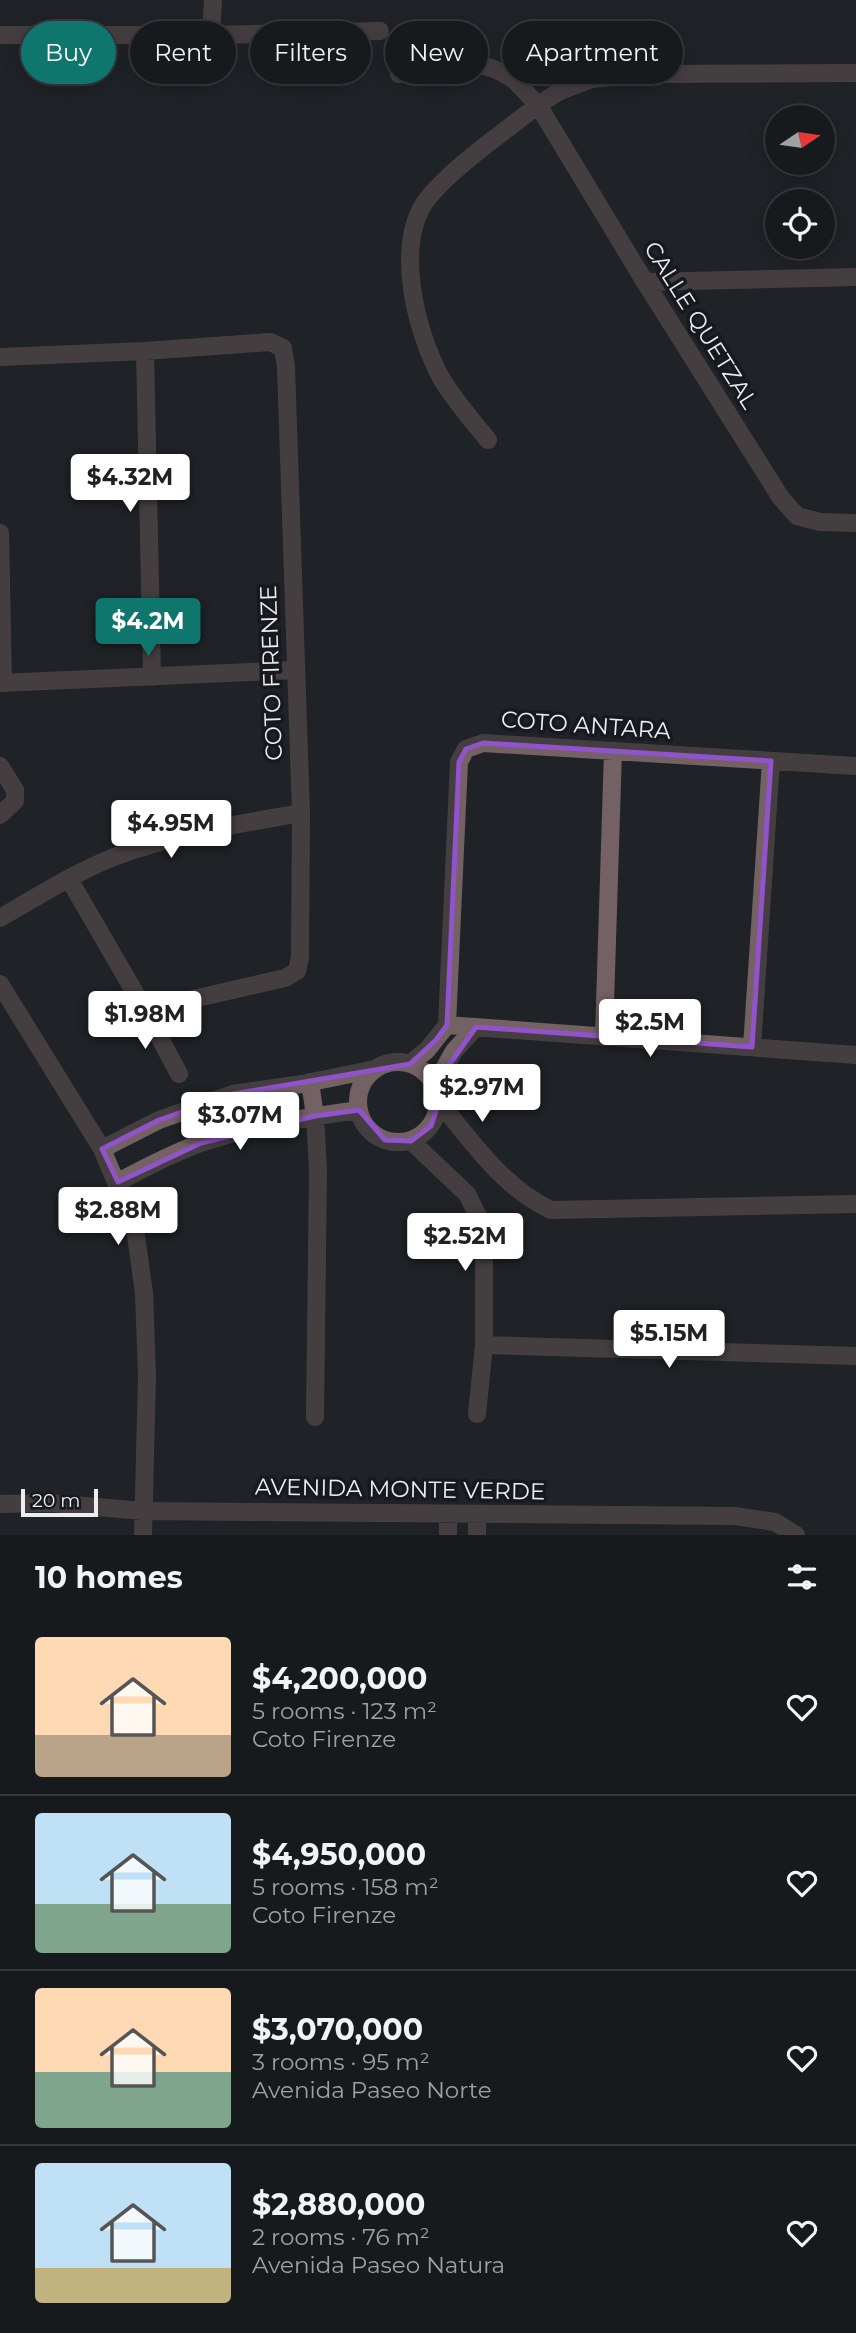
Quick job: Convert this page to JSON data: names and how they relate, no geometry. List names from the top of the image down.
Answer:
{
  "streets": {
    "street": [
      "CALLE QUETZAL",
      "COTO FIRENZE",
      "COTO ANTARA",
      "AVENIDA MONTE VERDE"
    ]
  },
  "scale_bar": "20 m",
  "north": "right",
  "page": {
    "chip": [
      "Buy",
      "Rent",
      "Filters",
      "New",
      "Apartment"
    ],
    "price": [
      "$4.32M",
      "$4.2M",
      "$4.95M",
      "$1.98M",
      "$2.5M",
      "$2.97M",
      "$3.07M",
      "$2.88M",
      "$2.52M",
      "$5.15M"
    ],
    "scale": "20 m",
    "heading": "10 homes",
    "list": [
      {
        "name": "$4,200,000",
        "note": "5 rooms · 123 m² · Coto Firenze"
      },
      {
        "name": "$4,950,000",
        "note": "5 rooms · 158 m² · Coto Firenze"
      },
      {
        "name": "$3,070,000",
        "note": "3 rooms · 95 m² · Avenida Paseo Norte"
      },
      {
        "name": "$2,880,000",
        "note": "2 rooms · 76 m² · Avenida Paseo Natura"
      }
    ]
  }
}
